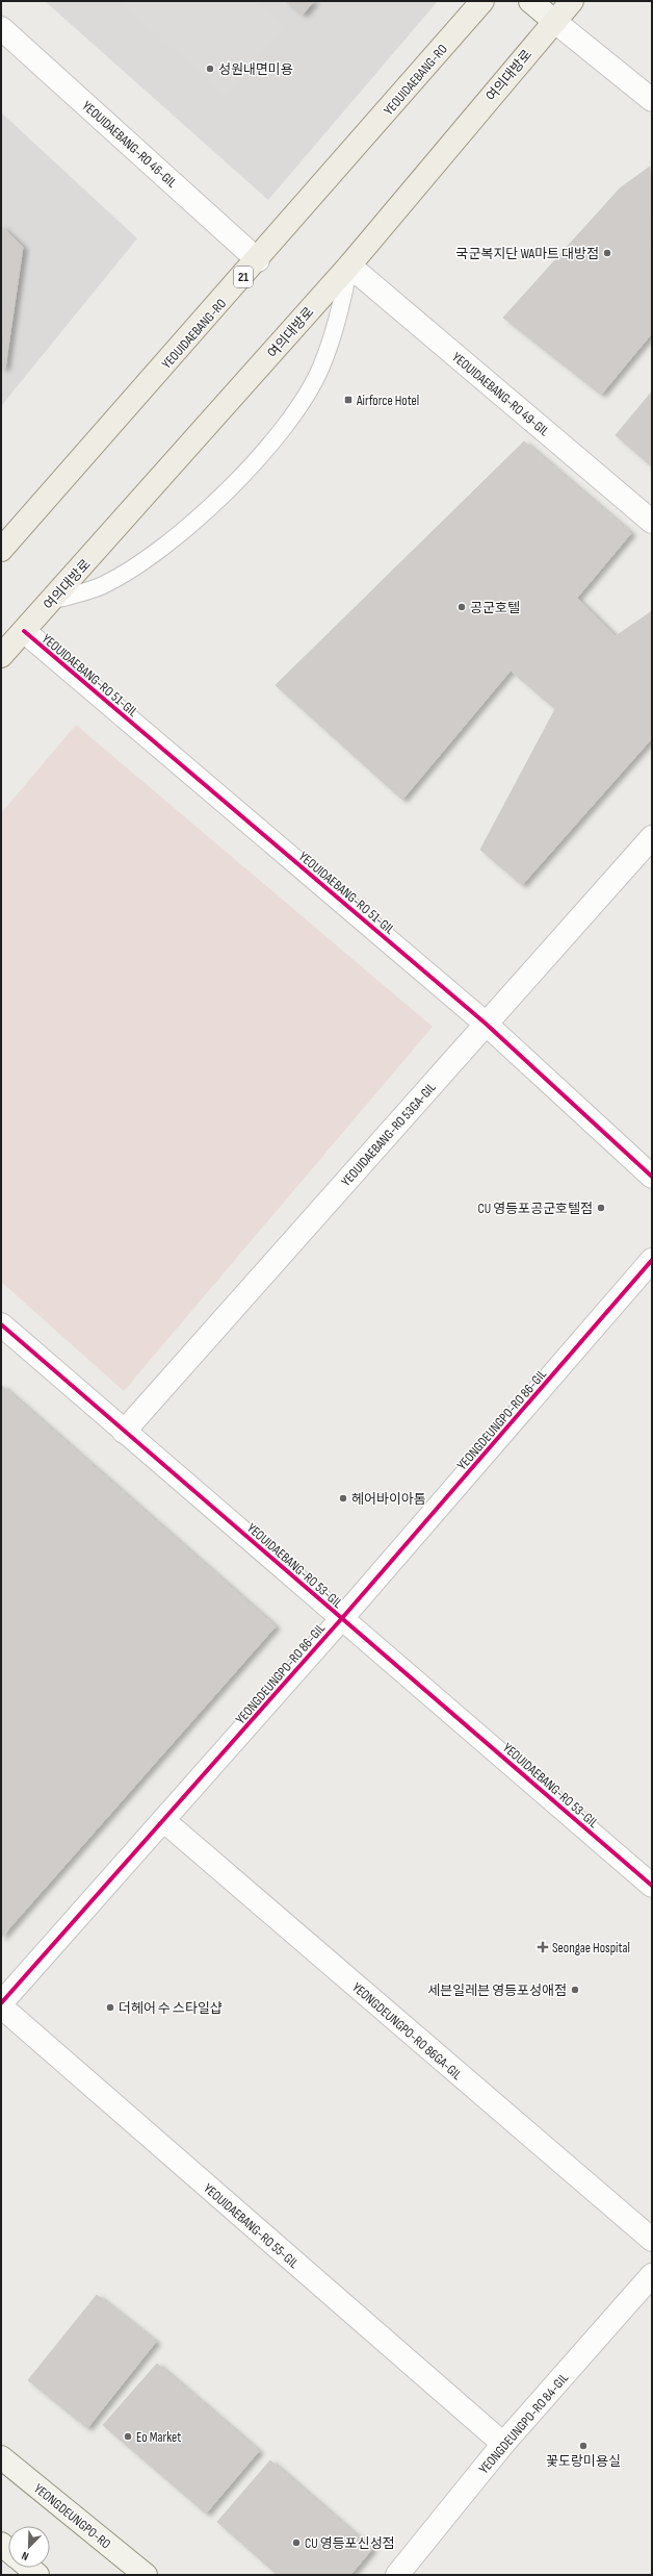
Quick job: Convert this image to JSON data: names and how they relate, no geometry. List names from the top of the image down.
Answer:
{
  "streets": {
    "main road": [
      "여의대방로",
      "YEOUIDAEBANG-RO",
      "21",
      "YEONGDEUNGPO-RO"
    ],
    "street": [
      "YEOUIDAEBANG-RO 46-GIL",
      "YEOUIDAEBANG-RO 49-GIL",
      "YEOUIDAEBANG-RO 51-GIL",
      "YEOUIDAEBANG-RO 53GA-GIL",
      "YEONGDEUNGPO-RO 86-GIL",
      "YEOUIDAEBANG-RO 53-GIL",
      "YEONGDEUNGPO-RO 86GA-GIL",
      "YEOUIDAEBANG-RO 55-GIL",
      "YEONGDEUNGPO-RO 84-GIL"
    ]
  },
  "crossings": [
    ["여의대방로", "YEOUIDAEBANG-RO 49-GIL"],
    ["여의대방로", "YEOUIDAEBANG-RO 51-GIL"],
    ["YEOUIDAEBANG-RO", "YEOUIDAEBANG-RO 46-GIL"],
    ["YEOUIDAEBANG-RO 51-GIL", "YEOUIDAEBANG-RO 53GA-GIL"],
    ["YEOUIDAEBANG-RO 53GA-GIL", "YEOUIDAEBANG-RO 53-GIL"],
    ["YEONGDEUNGPO-RO 86-GIL", "YEOUIDAEBANG-RO 53-GIL"],
    ["YEONGDEUNGPO-RO 86-GIL", "YEONGDEUNGPO-RO 86GA-GIL"],
    ["YEOUIDAEBANG-RO 55-GIL", "YEONGDEUNGPO-RO 84-GIL"]
  ],
  "places": {
    "other": [
      "성원내면미용",
      "국군복지단 WA마트 대방점",
      "공군호텔",
      "CU 영등포공군호텔점",
      "헤어바이아톰",
      "세븐일레븐 영등포성애점",
      "더헤어 수 스타일샵",
      "Eo Market",
      "꽃도랑미용실",
      "CU 영등포신성점"
    ],
    "transit": ["Airforce Hotel"],
    "health": ["Seongae Hospital"]
  },
  "north": "bottom left"
}
